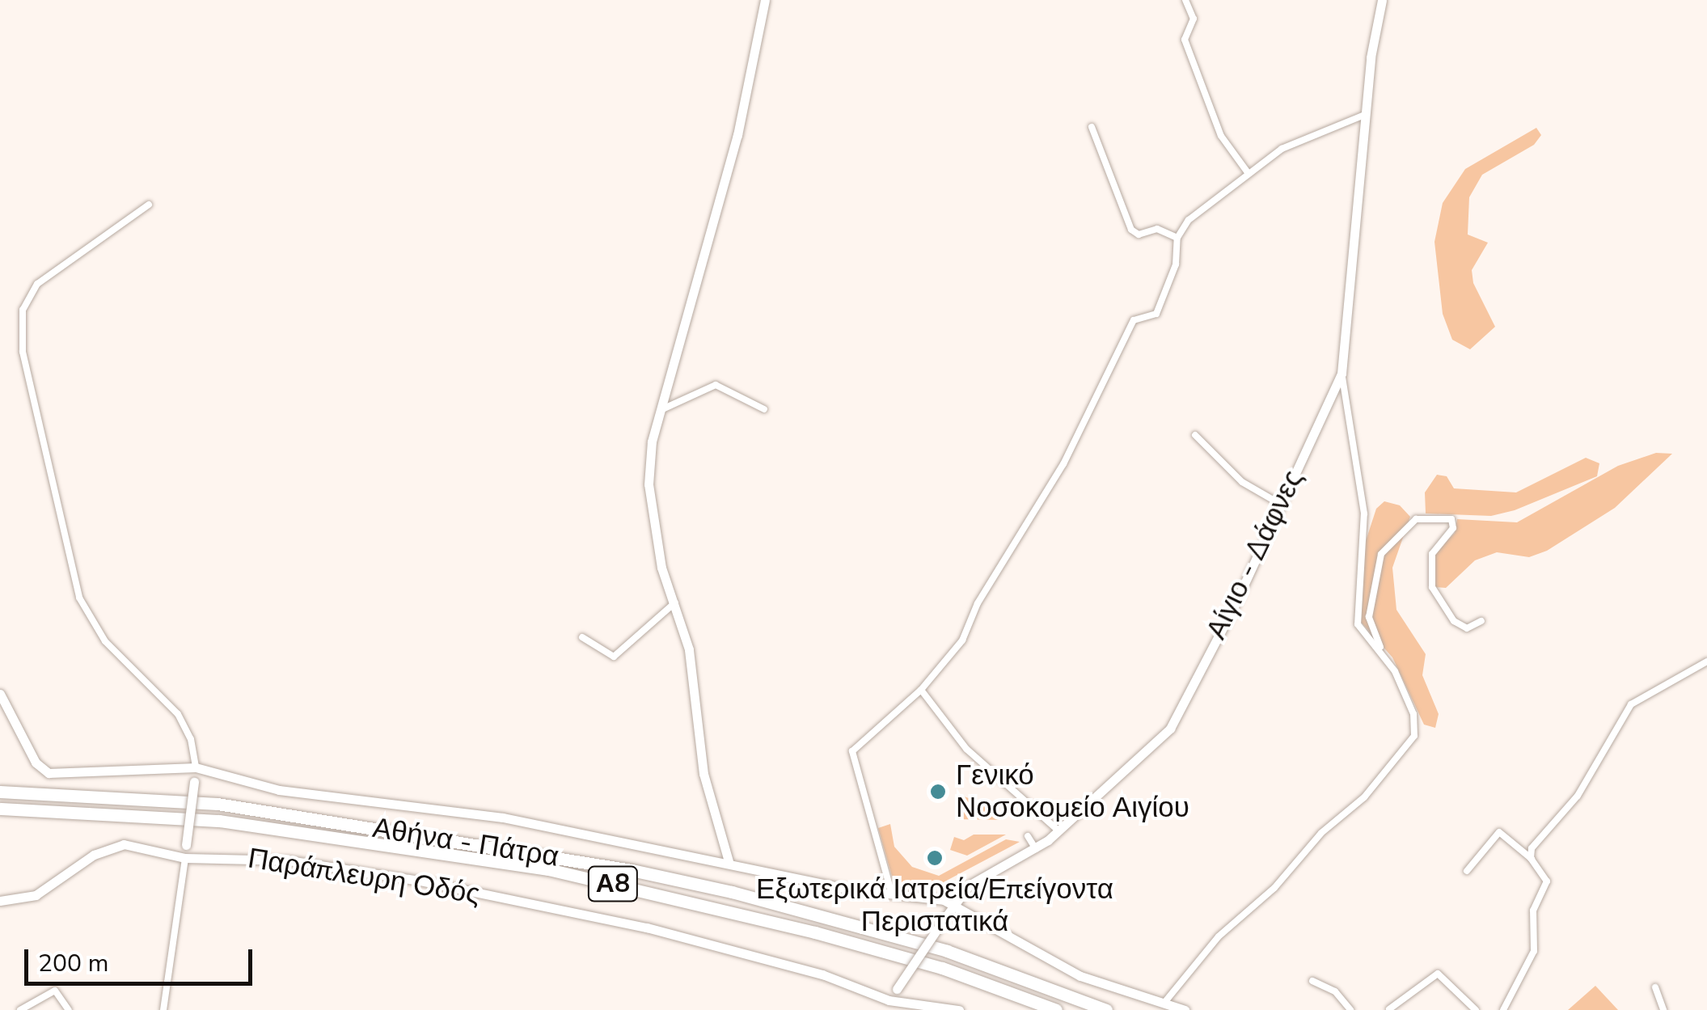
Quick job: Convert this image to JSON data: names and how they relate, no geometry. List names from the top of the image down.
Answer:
{
  "streets": {
    "highway": ["Αθήνα - Πάτρα", "Α8"],
    "street": ["Αίγιο - Δάφνες", "Παράπλευρη Οδός"]
  },
  "crossings": [
    ["Αίγιο - Δάφνες", "Παράπλευρη Οδός"]
  ],
  "places": ["Γενικό Νοσοκομείο Αιγίου", "Εξωτερικά Ιατρεία/Επείγοντα Περιστατικά"],
  "scale_bar": "200 m"
}
